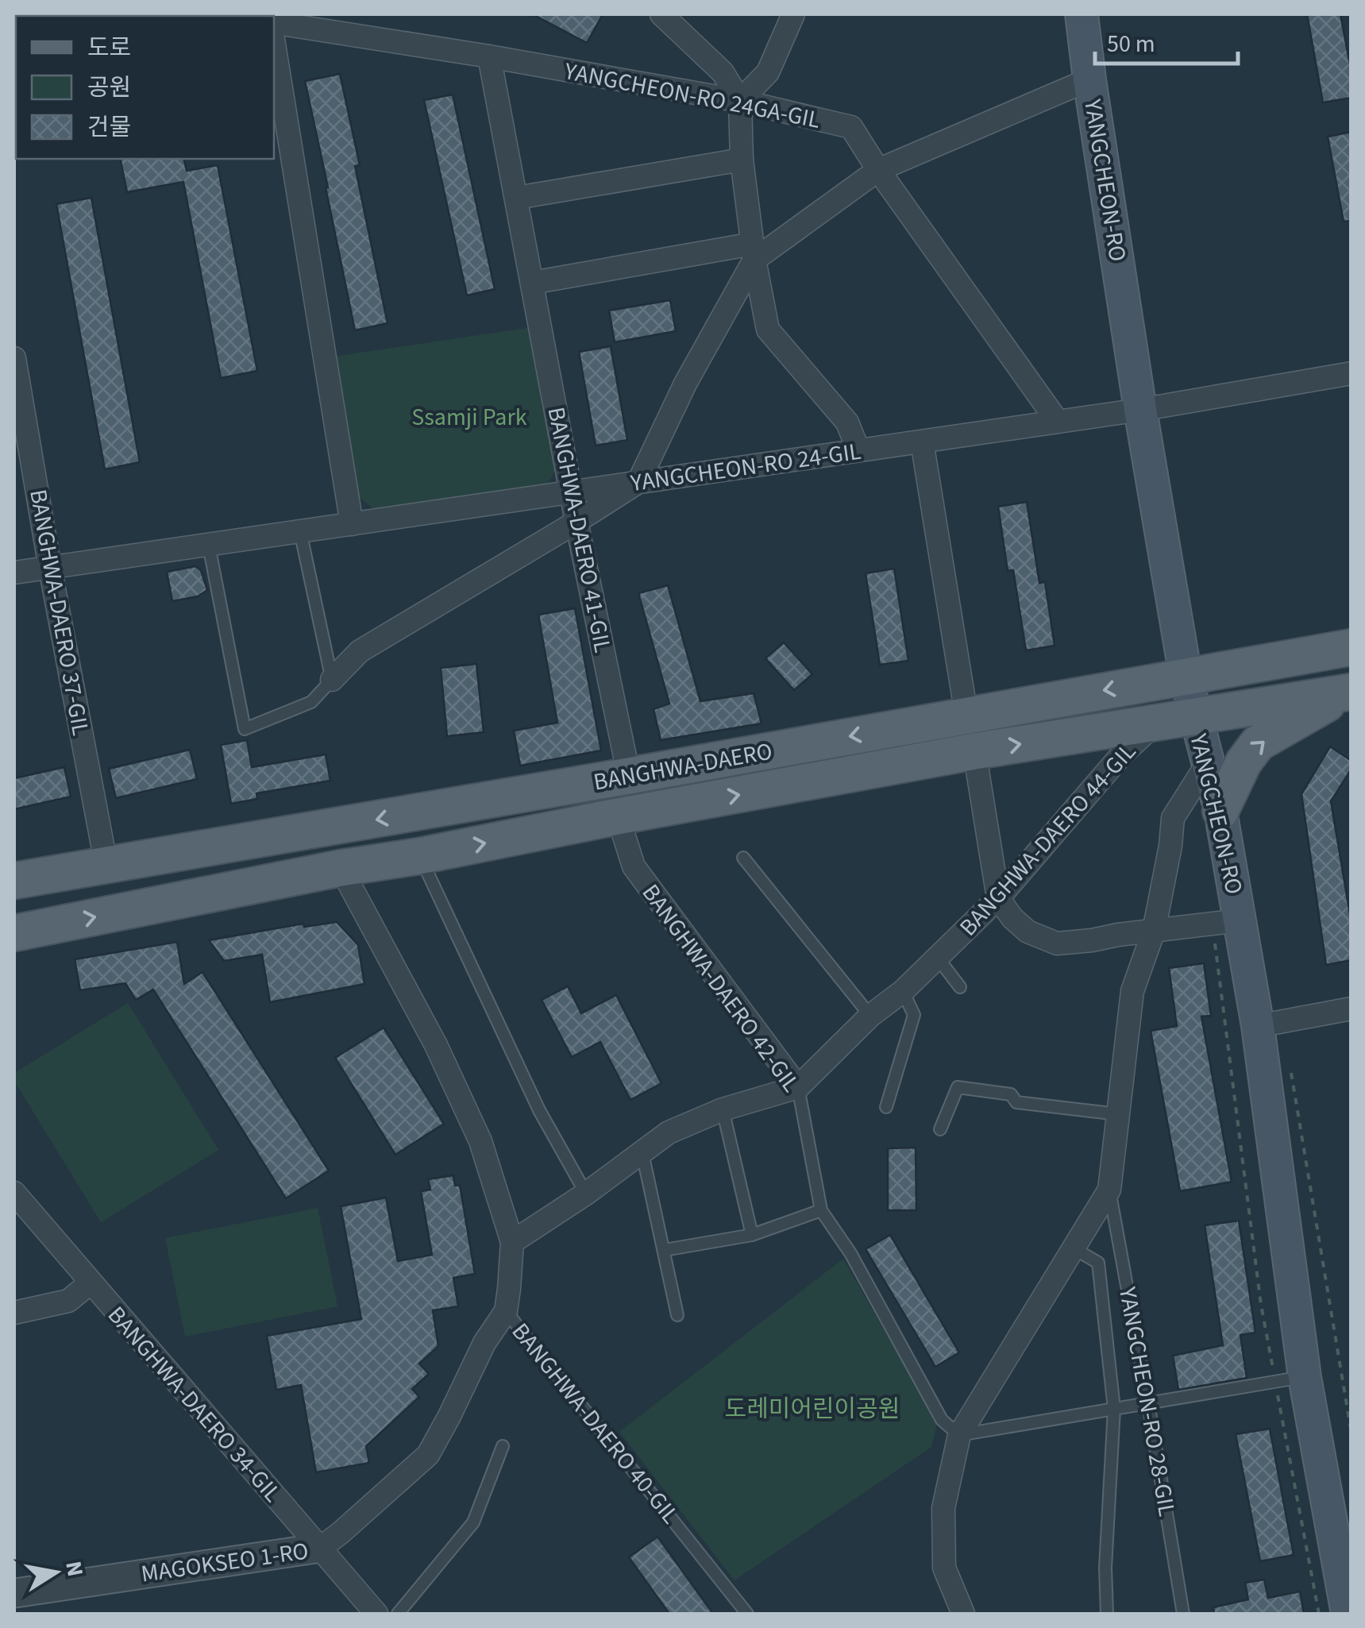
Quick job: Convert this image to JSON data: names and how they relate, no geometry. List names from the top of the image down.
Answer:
{
  "streets": {
    "main road": ["YANGCHEON-RO", "BANGHWA-DAERO"],
    "street": [
      "YANGCHEON-RO 24GA-GIL",
      "YANGCHEON-RO 24-GIL",
      "BANGHWA-DAERO 41-GIL",
      "BANGHWA-DAERO 37-GIL",
      "BANGHWA-DAERO 44-GIL",
      "BANGHWA-DAERO 42-GIL",
      "BANGHWA-DAERO 34-GIL",
      "BANGHWA-DAERO 40-GIL",
      "MAGOKSEO 1-RO"
    ],
    "lane": ["YANGCHEON-RO 28-GIL"]
  },
  "crossings": [
    ["YANGCHEON-RO 24GA-GIL", "YANGCHEON-RO 24-GIL"],
    ["YANGCHEON-RO 24GA-GIL", "BANGHWA-DAERO 41-GIL"],
    ["YANGCHEON-RO", "YANGCHEON-RO 24-GIL"],
    ["YANGCHEON-RO", "BANGHWA-DAERO"],
    ["YANGCHEON-RO 24-GIL", "BANGHWA-DAERO 41-GIL"],
    ["YANGCHEON-RO 24-GIL", "BANGHWA-DAERO 37-GIL"],
    ["BANGHWA-DAERO 41-GIL", "BANGHWA-DAERO"],
    ["BANGHWA-DAERO 37-GIL", "BANGHWA-DAERO"],
    ["BANGHWA-DAERO", "BANGHWA-DAERO 44-GIL"],
    ["BANGHWA-DAERO", "BANGHWA-DAERO 42-GIL"],
    ["BANGHWA-DAERO", "BANGHWA-DAERO 40-GIL"],
    ["BANGHWA-DAERO 44-GIL", "BANGHWA-DAERO 42-GIL"],
    ["BANGHWA-DAERO 44-GIL", "BANGHWA-DAERO 40-GIL"],
    ["BANGHWA-DAERO 34-GIL", "MAGOKSEO 1-RO"],
    ["BANGHWA-DAERO 40-GIL", "MAGOKSEO 1-RO"]
  ],
  "parks": ["Ssamji Park", "도레미어린이공원"],
  "legend": ["도로", "공원", "건물"],
  "scale_bar": "50 m",
  "north": "right"
}
